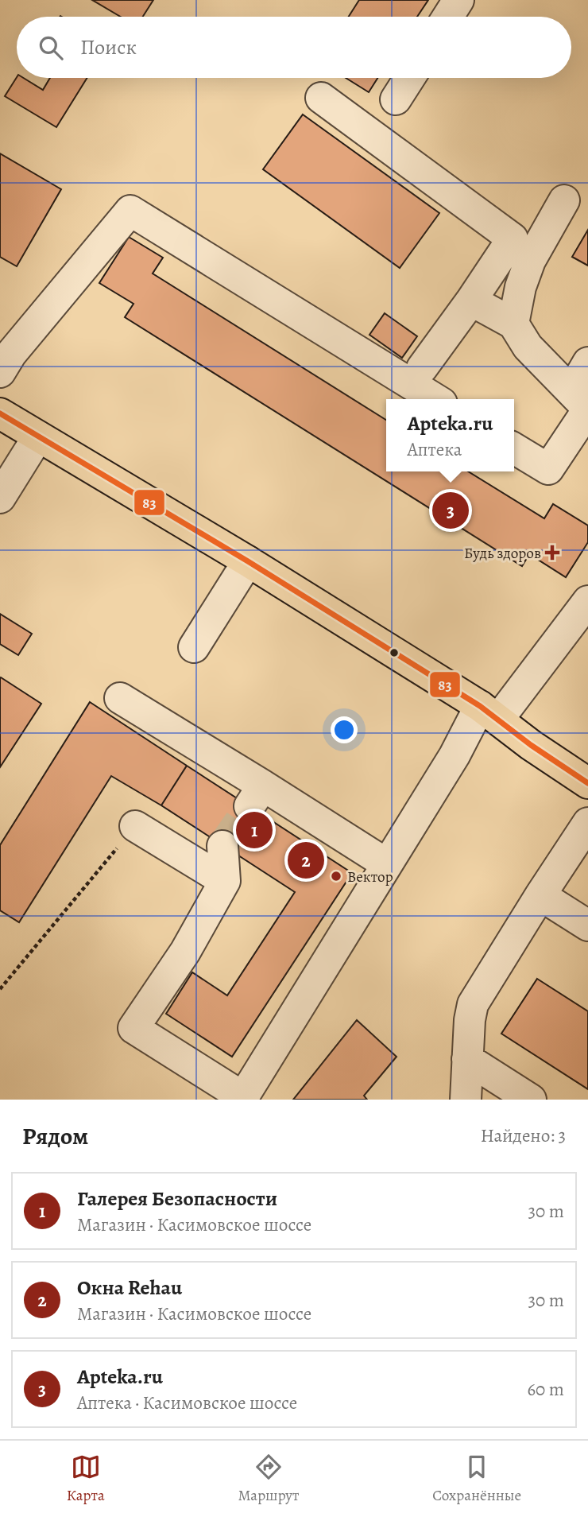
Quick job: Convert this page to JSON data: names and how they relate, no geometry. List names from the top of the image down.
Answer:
{
  "places": {
    "health": ["Будь здоров"],
    "other": ["Вектор"]
  },
  "lines": ["transit line 83"],
  "page": {
    "search": "Поиск",
    "popup": ["Apteka.ru", "Аптека"],
    "pins": ["3", "1", "2"],
    "heading": ["Рядом", "Найдено: 3"],
    "list": [
      {
        "mark": "1",
        "name": "Галерея Безопасности",
        "note": "Магазин · Касимовское шоссе",
        "value": "30 m"
      },
      {
        "mark": "2",
        "name": "Окна Rehau",
        "note": "Магазин · Касимовское шоссе",
        "value": "30 m"
      },
      {
        "mark": "3",
        "name": "Apteka.ru",
        "note": "Аптека · Касимовское шоссе",
        "value": "60 m"
      }
    ],
    "nav": ["Карта", "Маршрут", "Сохранённые"]
  }
}
